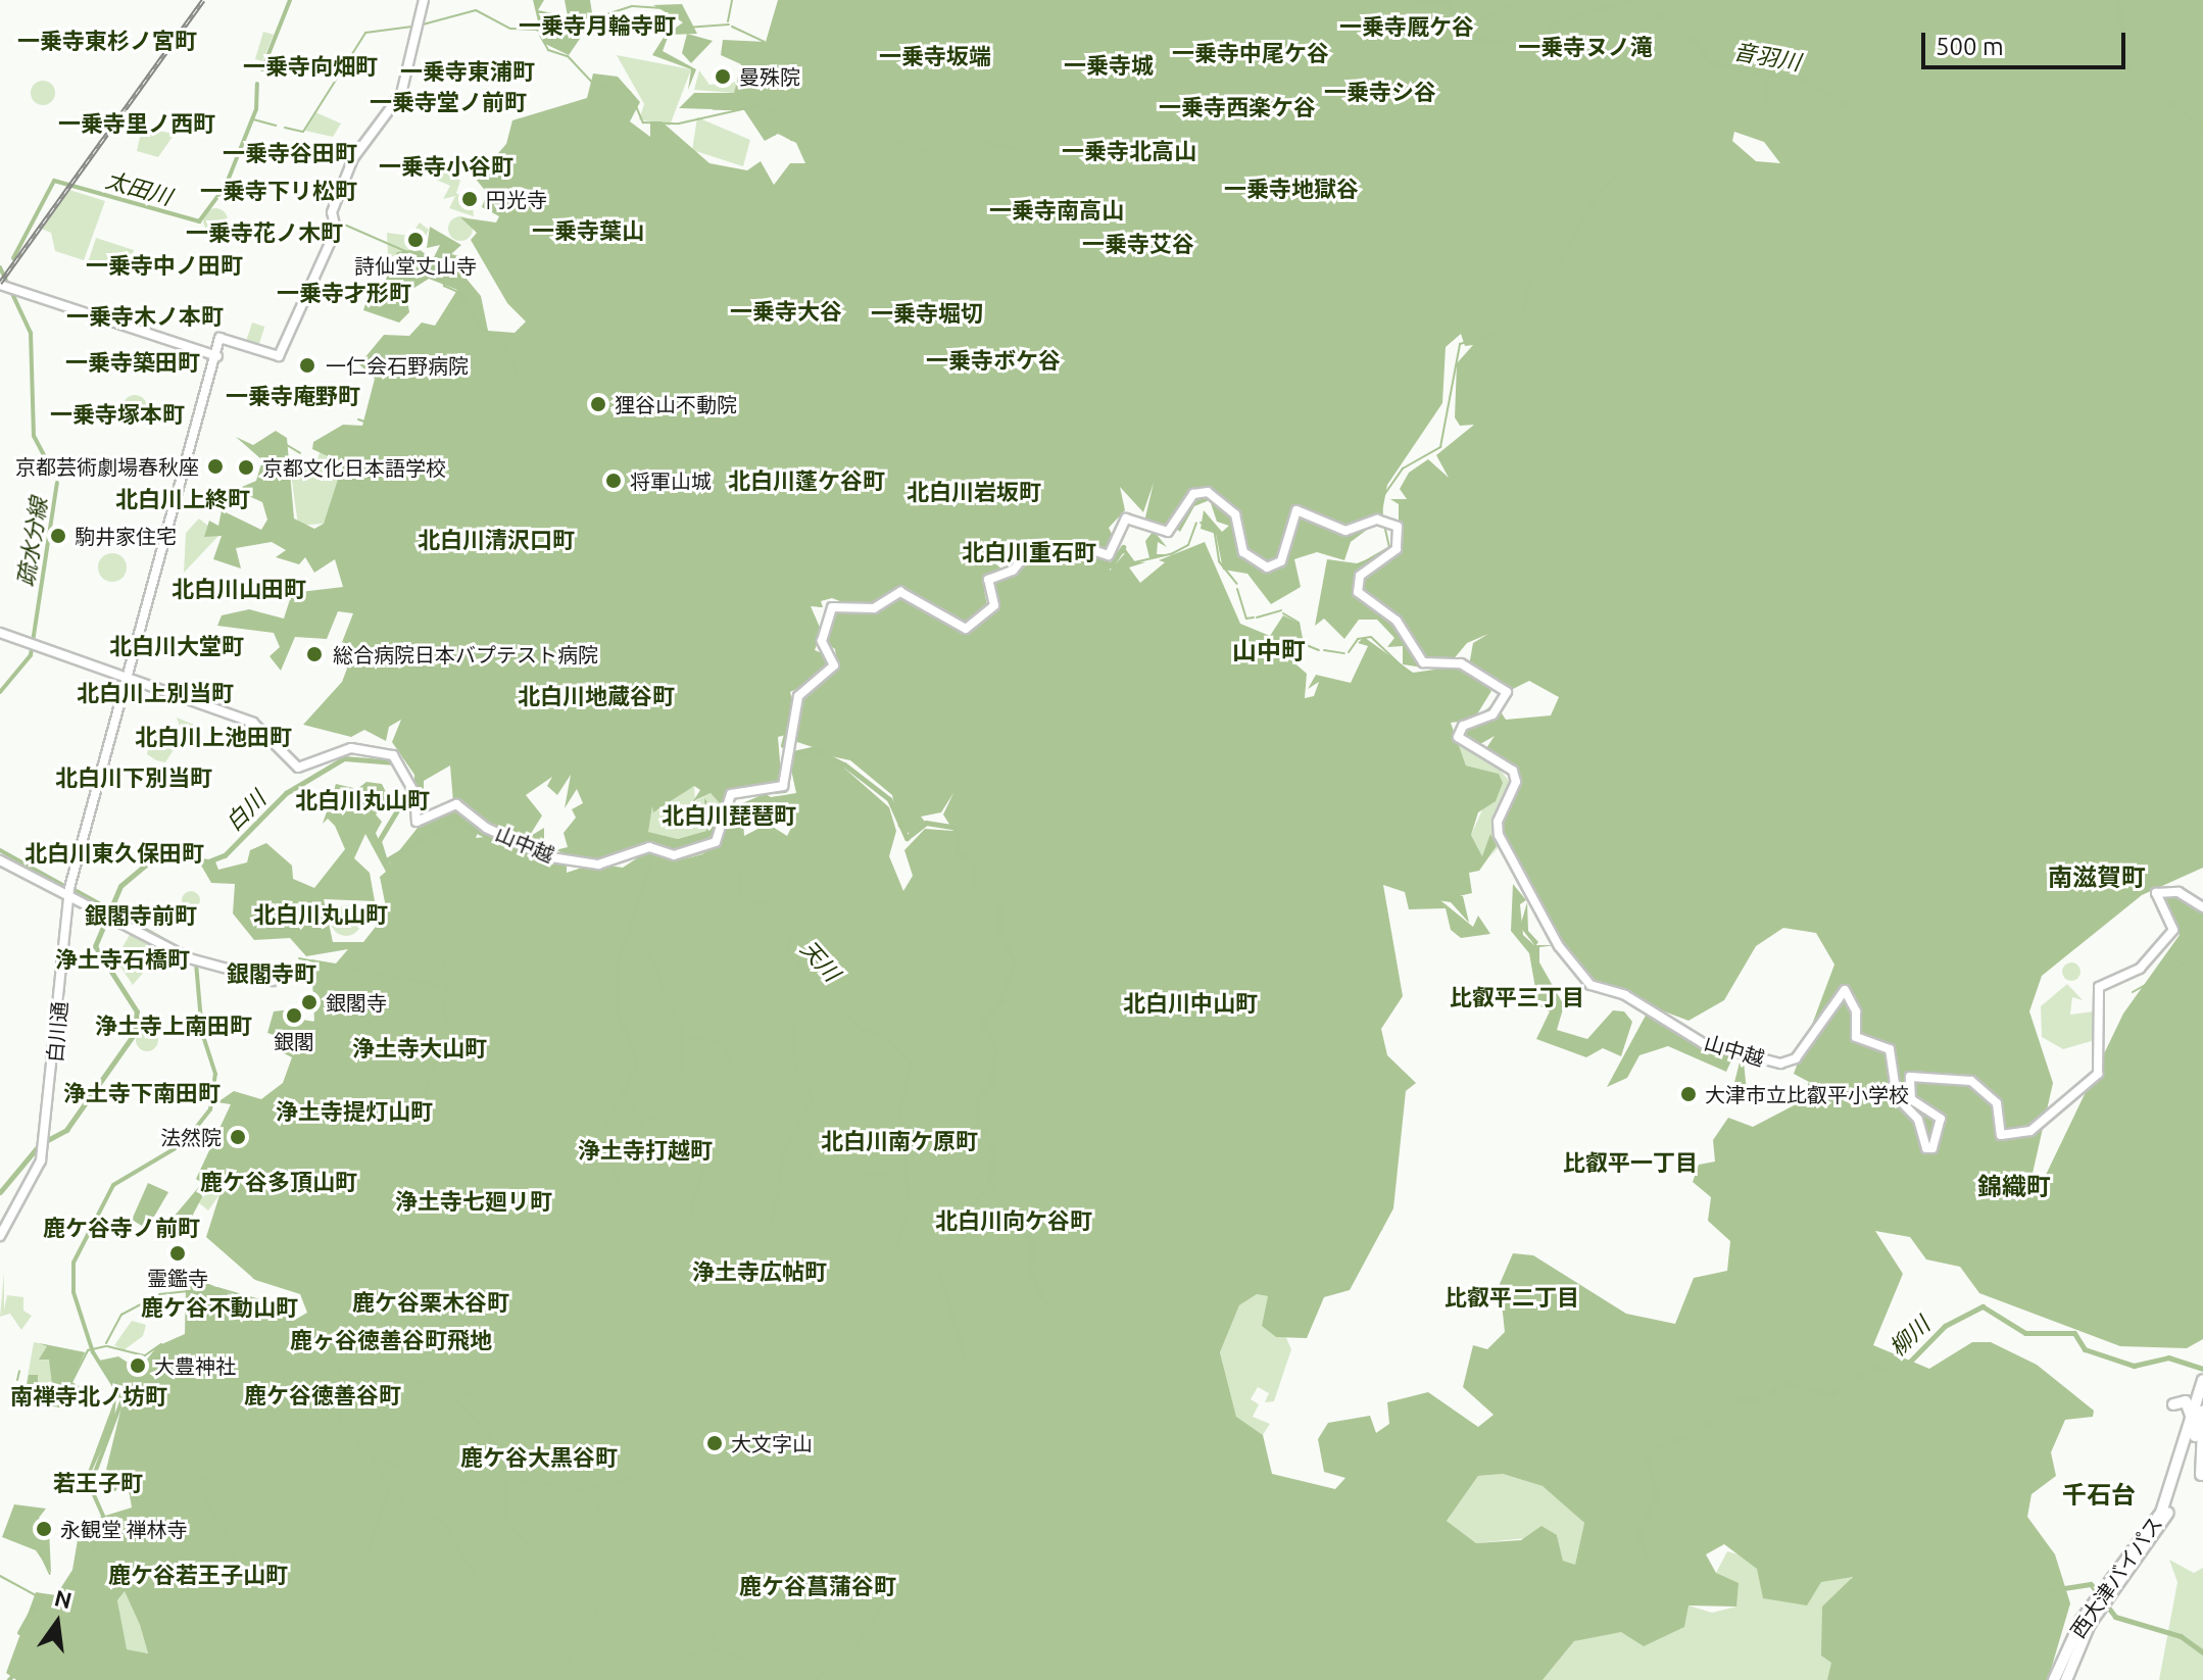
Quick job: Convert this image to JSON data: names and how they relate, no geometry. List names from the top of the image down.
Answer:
{
  "streets": {
    "highway": ["西大津バイパス"],
    "main road": ["山中越", "白川通"]
  },
  "crossings": [
    ["山中越", "白川通"]
  ],
  "districts": [
    "一乗寺月輪寺町",
    "一乗寺厩ケ谷",
    "一乗寺東杉ノ宮町",
    "一乗寺ヌノ滝",
    "一乗寺中尾ケ谷",
    "一乗寺坂端",
    "一乗寺城",
    "一乗寺向畑町",
    "一乗寺東浦町",
    "一乗寺シ谷",
    "一乗寺堂ノ前町",
    "一乗寺西楽ケ谷",
    "一乗寺里ノ西町",
    "一乗寺北高山",
    "一乗寺谷田町",
    "一乗寺小谷町",
    "一乗寺地獄谷",
    "一乗寺下リ松町",
    "一乗寺南高山",
    "一乗寺葉山",
    "一乗寺花ノ木町",
    "一乗寺艾谷",
    "一乗寺中ノ田町",
    "一乗寺才形町",
    "一乗寺大谷",
    "一乗寺堀切",
    "一乗寺木ノ本町",
    "一乗寺ボケ谷",
    "一乗寺築田町",
    "一乗寺庵野町",
    "一乗寺塚本町",
    "北白川蓬ケ谷町",
    "北白川岩坂町",
    "北白川上終町",
    "北白川清沢口町",
    "北白川重石町",
    "北白川山田町",
    "北白川大堂町",
    "山中町",
    "北白川上別当町",
    "北白川地蔵谷町",
    "北白川上池田町",
    "北白川下別当町",
    "北白川丸山町",
    "北白川琵琶町",
    "北白川東久保田町",
    "南滋賀町",
    "北白川丸山町",
    "銀閣寺前町",
    "浄土寺石橋町",
    "銀閣寺町",
    "比叡平三丁目",
    "北白川中山町",
    "浄土寺上南田町",
    "浄土寺大山町",
    "浄土寺下南田町",
    "浄土寺提灯山町",
    "北白川南ケ原町",
    "浄土寺打越町",
    "比叡平一丁目",
    "鹿ケ谷多頂山町",
    "錦織町",
    "浄土寺七廻リ町",
    "北白川向ケ谷町",
    "鹿ケ谷寺ノ前町",
    "浄土寺広帖町",
    "比叡平二丁目",
    "鹿ケ谷栗木谷町",
    "鹿ケ谷不動山町",
    "鹿ヶ谷徳善谷町飛地",
    "鹿ケ谷徳善谷町",
    "南禅寺北ノ坊町",
    "鹿ケ谷大黒谷町",
    "若王子町",
    "千石台",
    "鹿ケ谷若王子山町",
    "鹿ケ谷菖蒲谷町"
  ],
  "water": [
    "音羽川",
    "太田川",
    "疏水分線",
    "白川",
    "天川",
    "柳川"
  ],
  "places": [
    "曼殊院",
    "円光寺",
    "詩仙堂丈山寺",
    "一仁会石野病院",
    "狸谷山不動院",
    "京都芸術劇場春秋座",
    "京都文化日本語学校",
    "将軍山城",
    "駒井家住宅",
    "総合病院日本バプテスト病院",
    "銀閣寺",
    "銀閣",
    "大津市立比叡平小学校",
    "法然院",
    "霊鑑寺",
    "大豊神社",
    "大文字山",
    "永観堂 禅林寺"
  ],
  "scale_bar": "500 m",
  "north": "top"
}
